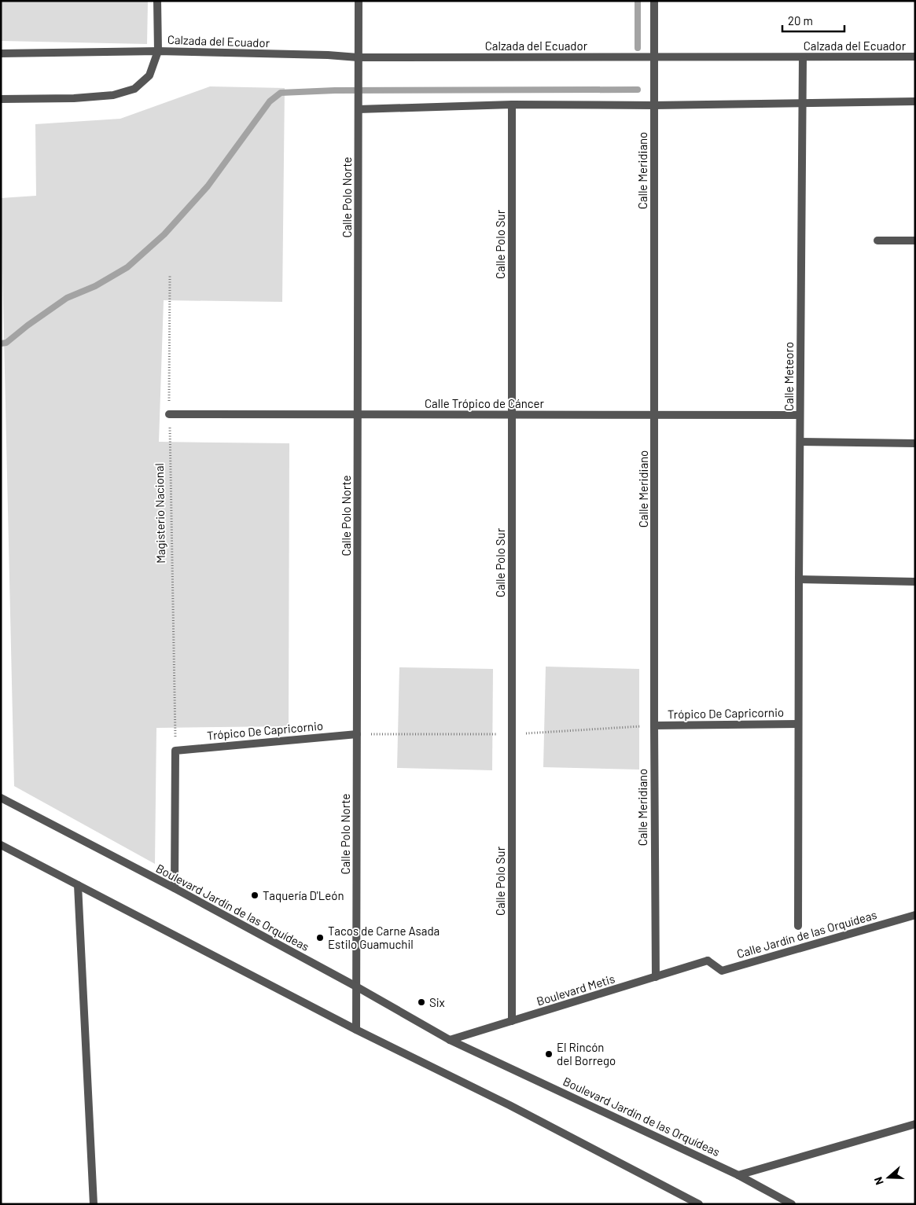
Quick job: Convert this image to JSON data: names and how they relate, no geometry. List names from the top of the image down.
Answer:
{
  "streets": {
    "street": [
      "Calzada del Ecuador",
      "Calle Meridiano",
      "Calle Polo Norte",
      "Calle Polo Sur",
      "Calle Meteoro",
      "Calle Trópico de Cáncer",
      "Trópico De Capricornio",
      "Boulevard Jardín de las Orquídeas",
      "Calle Jardín de las Orquídeas",
      "Boulevard Metis"
    ],
    "path": ["Magisterio Nacional"]
  },
  "crossings": [
    ["Calzada del Ecuador", "Calle Meridiano"],
    ["Calzada del Ecuador", "Calle Polo Norte"],
    ["Calzada del Ecuador", "Calle Meteoro"],
    ["Calle Meridiano", "Calle Trópico de Cáncer"],
    ["Calle Meridiano", "Trópico De Capricornio"],
    ["Calle Meridiano", "Boulevard Metis"],
    ["Calle Polo Norte", "Calle Trópico de Cáncer"],
    ["Calle Polo Norte", "Trópico De Capricornio"],
    ["Calle Polo Norte", "Boulevard Jardín de las Orquídeas"],
    ["Calle Polo Sur", "Calle Trópico de Cáncer"],
    ["Calle Polo Sur", "Boulevard Metis"],
    ["Calle Meteoro", "Calle Trópico de Cáncer"],
    ["Calle Meteoro", "Trópico De Capricornio"],
    ["Calle Trópico de Cáncer", "Magisterio Nacional"],
    ["Magisterio Nacional", "Trópico De Capricornio"],
    ["Boulevard Jardín de las Orquídeas", "Boulevard Metis"],
    ["Calle Jardín de las Orquídeas", "Boulevard Metis"]
  ],
  "places": [
    "Taquería D'León",
    "Tacos de Carne Asada Estilo Guamuchil",
    "Six",
    "El Rincón del Borrego"
  ],
  "scale_bar": "20 m",
  "north": "left"
}
